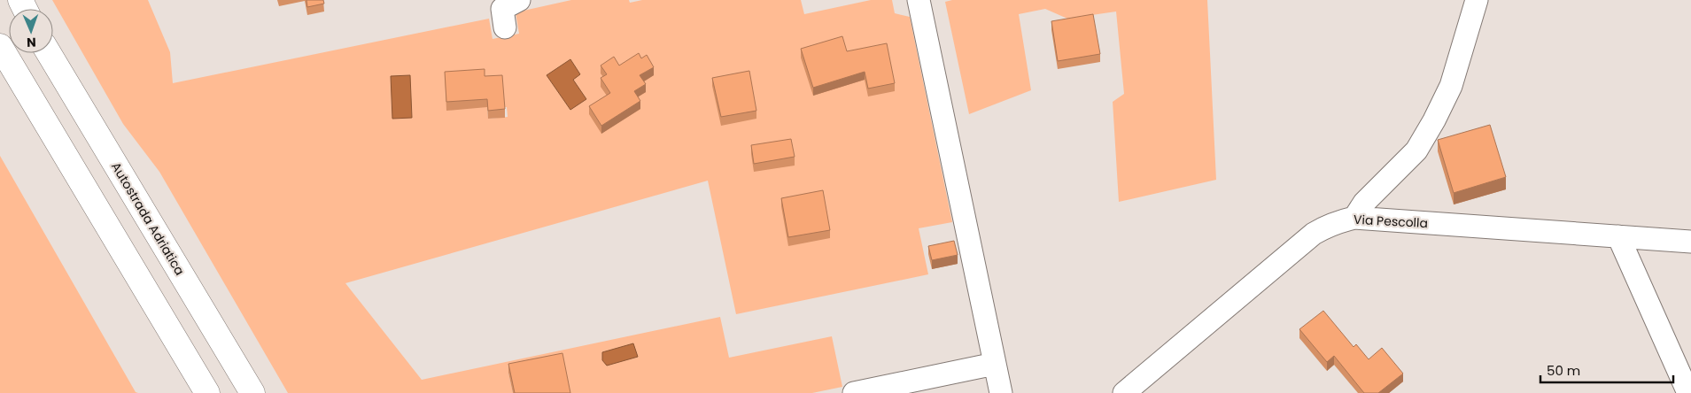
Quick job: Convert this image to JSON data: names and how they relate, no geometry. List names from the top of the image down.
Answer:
{
  "streets": {
    "highway": ["Autostrada Adriatica"],
    "street": ["Via Pescolla"]
  },
  "scale_bar": "50 m",
  "north": "bottom"
}
